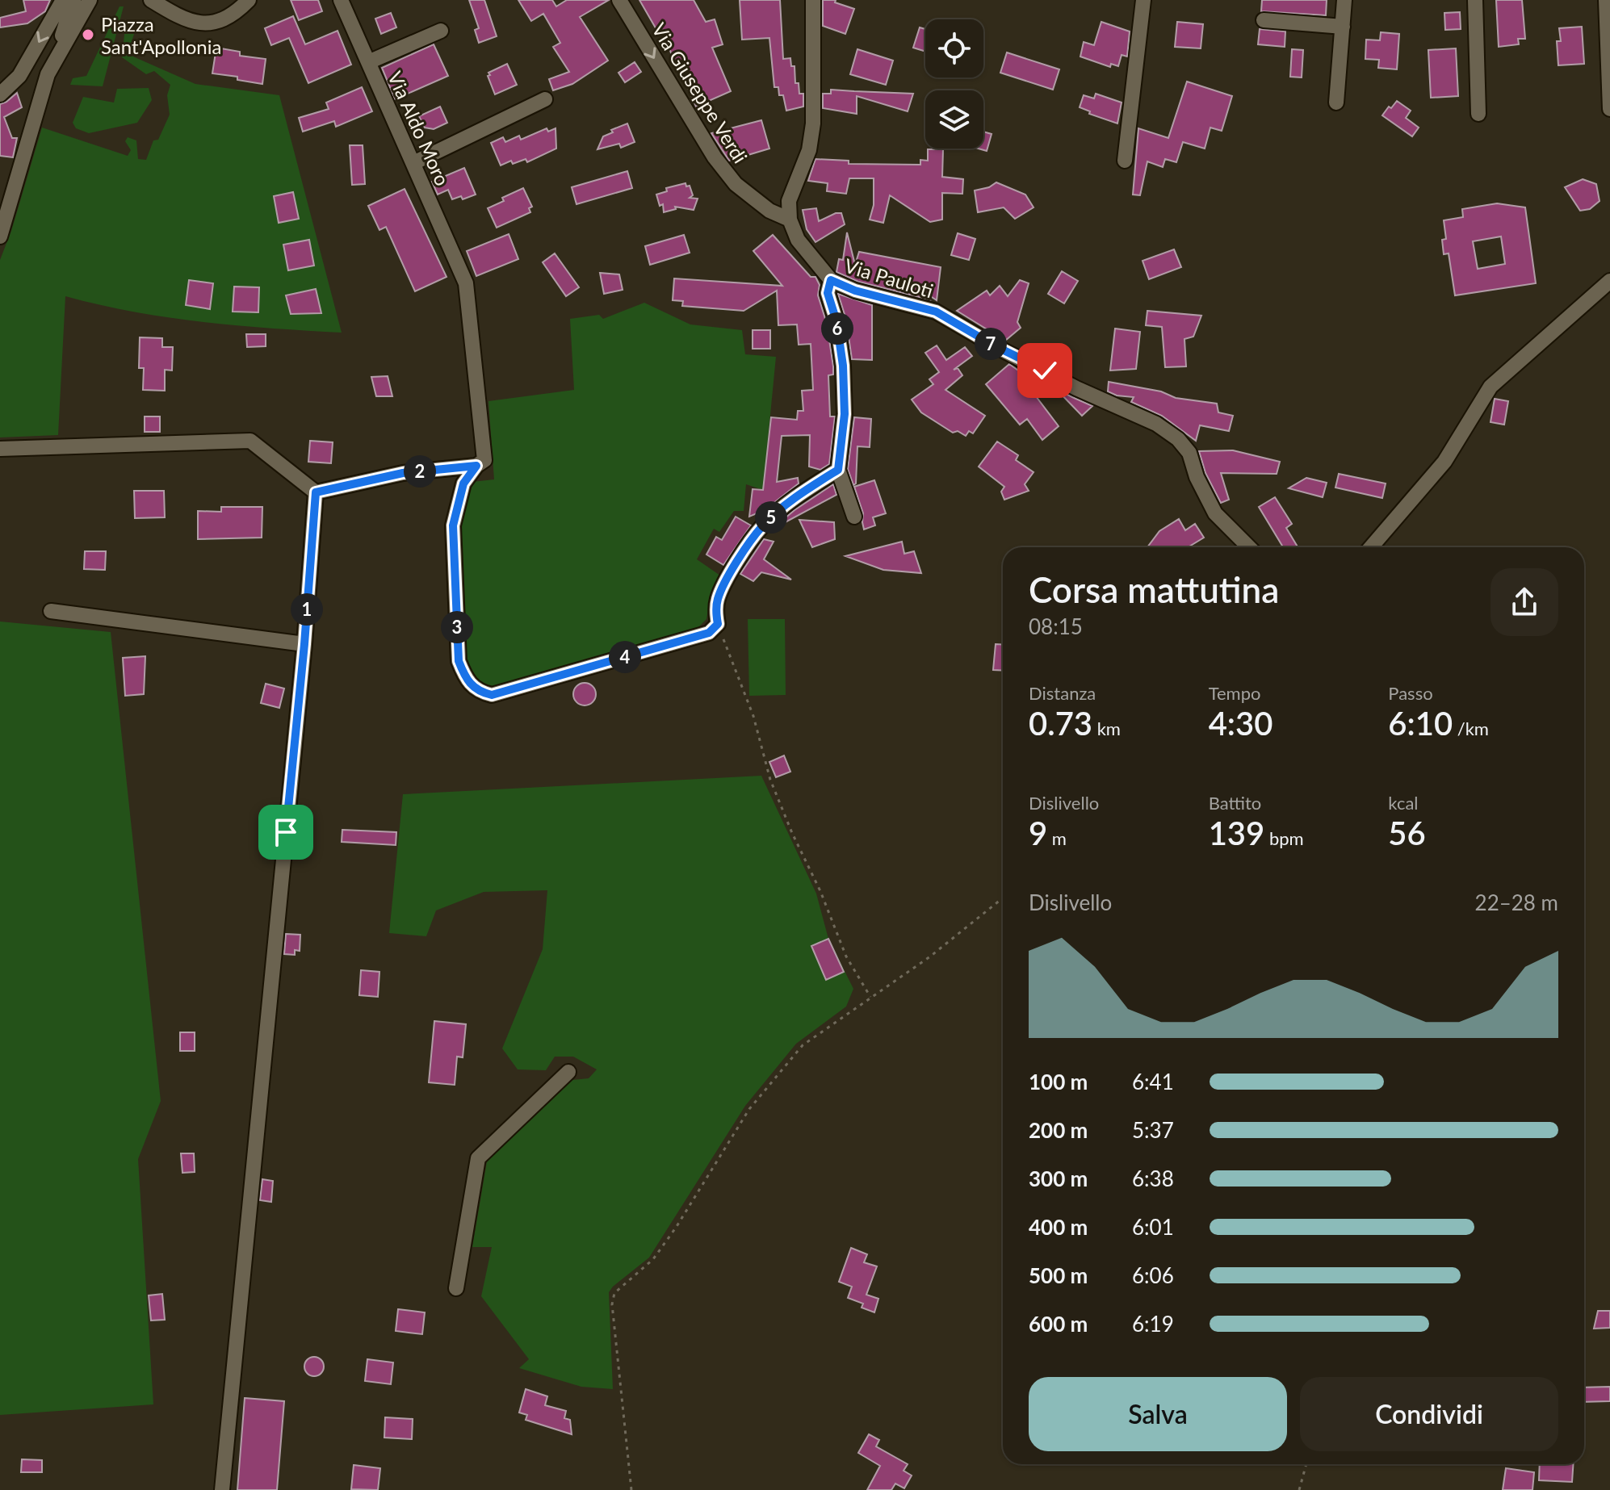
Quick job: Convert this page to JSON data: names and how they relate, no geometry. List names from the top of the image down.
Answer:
{
  "streets": {
    "street": ["Via Giuseppe Verdi", "Via Aldo Moro", "Via Pauloti"]
  },
  "crossings": [
    ["Via Giuseppe Verdi", "Via Pauloti"]
  ],
  "one_way": ["Via Giuseppe Verdi"],
  "places": ["Piazza Sant'Apollonia"],
  "page": {
    "pins": [
      "6",
      "7",
      "2",
      "5",
      "1",
      "3",
      "4"
    ],
    "heading": ["Corsa mattutina", "08:15"],
    "stats": [
      ["Distanza", "0.73 km"],
      ["Tempo", "4:30"],
      ["Passo", "6:10 /km"],
      ["Dislivello", "9 m"],
      ["Battito", "139 bpm"],
      ["kcal", "56"]
    ],
    "chart": ["Dislivello", "22–28 m"],
    "list": [
      {
        "name": "100 m",
        "note": "6:41"
      },
      {
        "name": "200 m",
        "note": "5:37"
      },
      {
        "name": "300 m",
        "note": "6:38"
      },
      {
        "name": "400 m",
        "note": "6:01"
      },
      {
        "name": "500 m",
        "note": "6:06"
      },
      {
        "name": "600 m",
        "note": "6:19"
      }
    ],
    "buttons": ["Salva", "Condividi"]
  }
}
